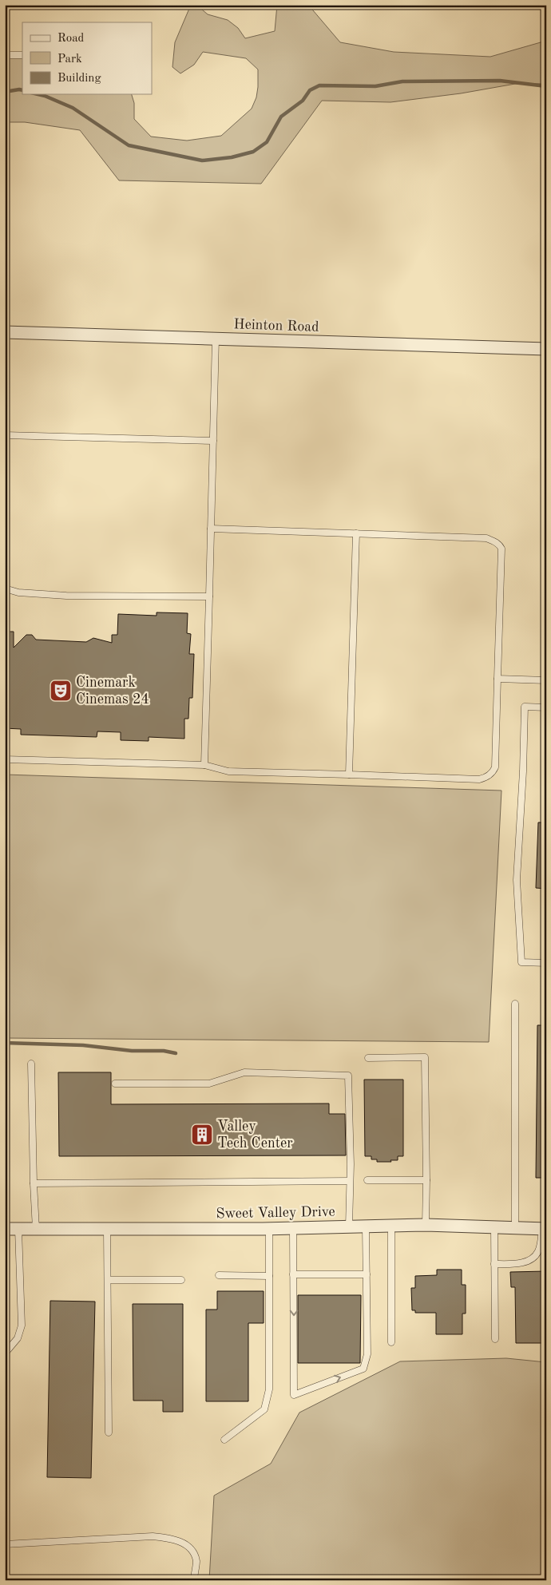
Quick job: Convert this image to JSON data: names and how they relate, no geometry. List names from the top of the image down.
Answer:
{
  "streets": {
    "street": ["Heinton Road", "Sweet Valley Drive"]
  },
  "places": {
    "theatre": ["Cinemark Cinemas 24"],
    "building": ["Valley Tech Center"]
  },
  "legend": ["Road", "Park", "Building"]
}
